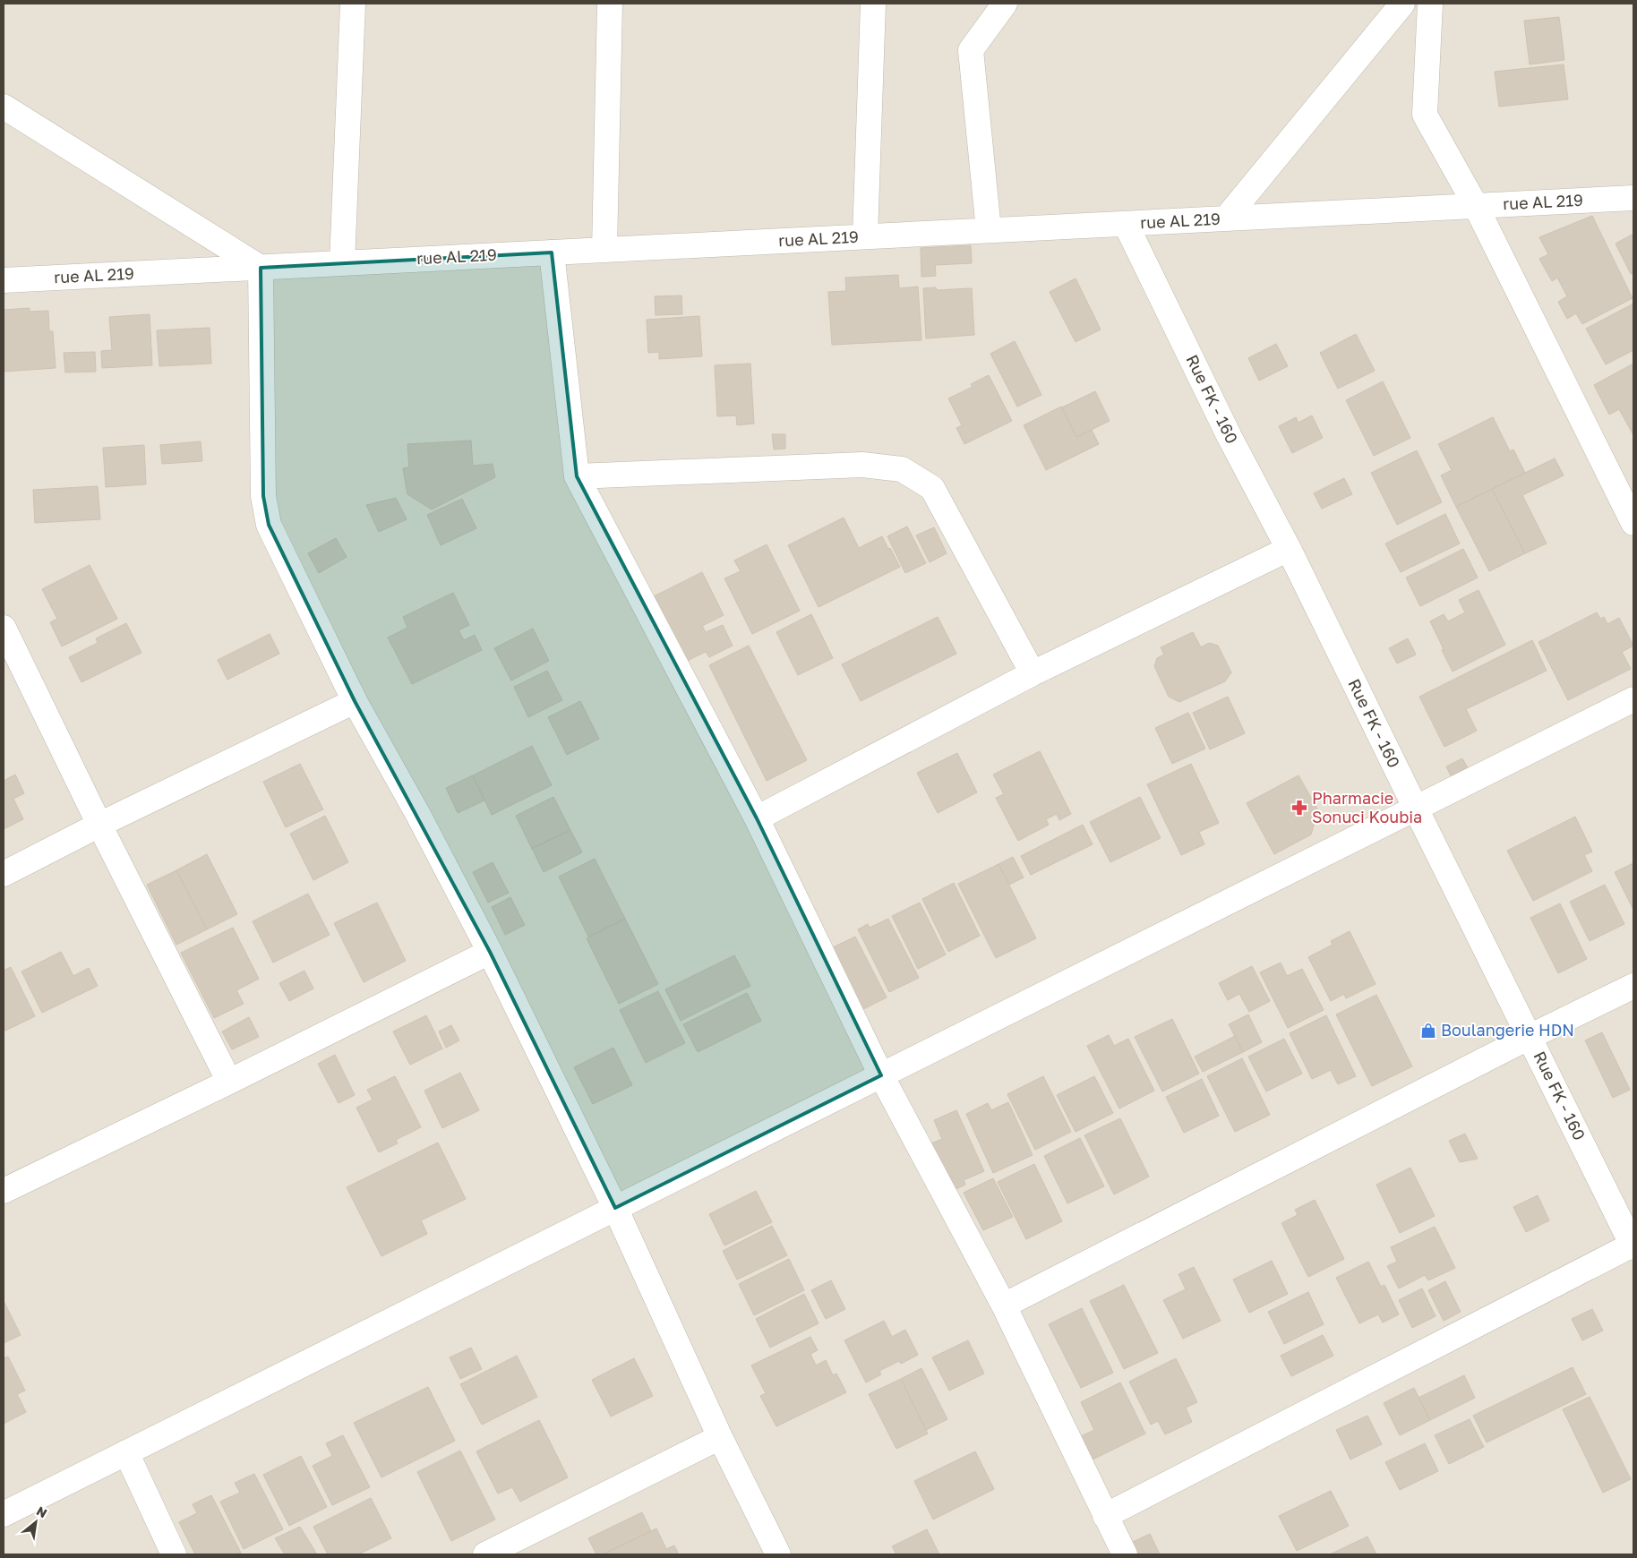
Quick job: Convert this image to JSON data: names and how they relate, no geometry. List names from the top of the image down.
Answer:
{
  "streets": {
    "street": ["rue AL 219", "Rue FK - 160"]
  },
  "crossings": [
    ["rue AL 219", "Rue FK - 160"]
  ],
  "places": {
    "pharmacy": ["Pharmacie Sonuci Koubia"],
    "shop": ["Boulangerie HDN"]
  },
  "north": "top right"
}
